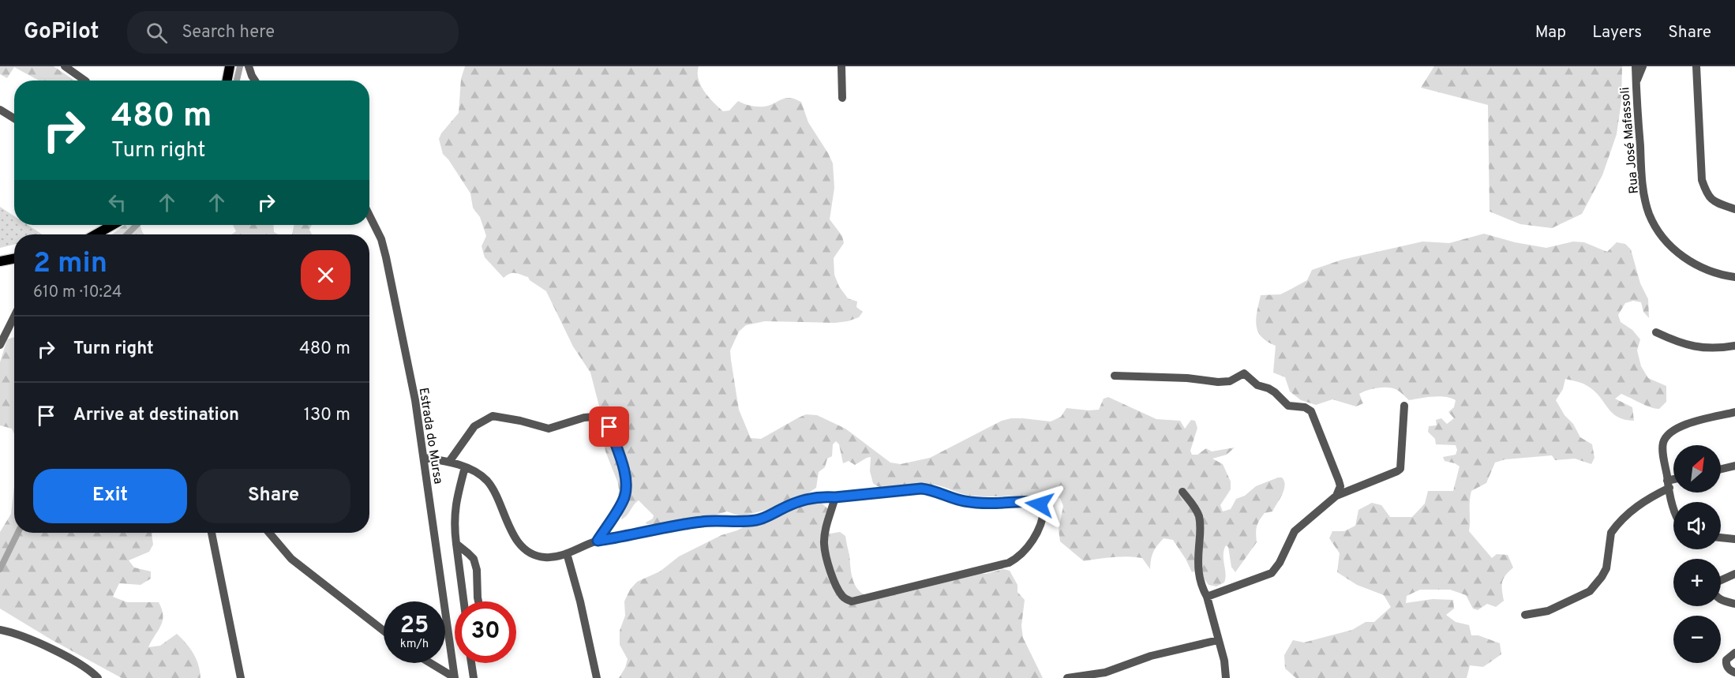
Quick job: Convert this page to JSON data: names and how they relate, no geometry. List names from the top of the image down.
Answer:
{
  "streets": {
    "street": ["Rua José Mafassoli", "Estrada do Mursa"]
  },
  "north": "top right",
  "page": {
    "header": "GoPilot",
    "search": "Search here",
    "nav": ["Map", "Layers", "Share"],
    "turn": ["480 m", "Turn right"],
    "heading": ["2 min", "610 m · 10:24"],
    "list": [
      {
        "name": "Turn right",
        "value": "480 m"
      },
      {
        "name": "Arrive at destination",
        "value": "130 m"
      }
    ],
    "map_buttons": ["+", "−"],
    "buttons": ["Exit", "Share"],
    "speed": "25 km/h",
    "limit": "30"
  }
}
